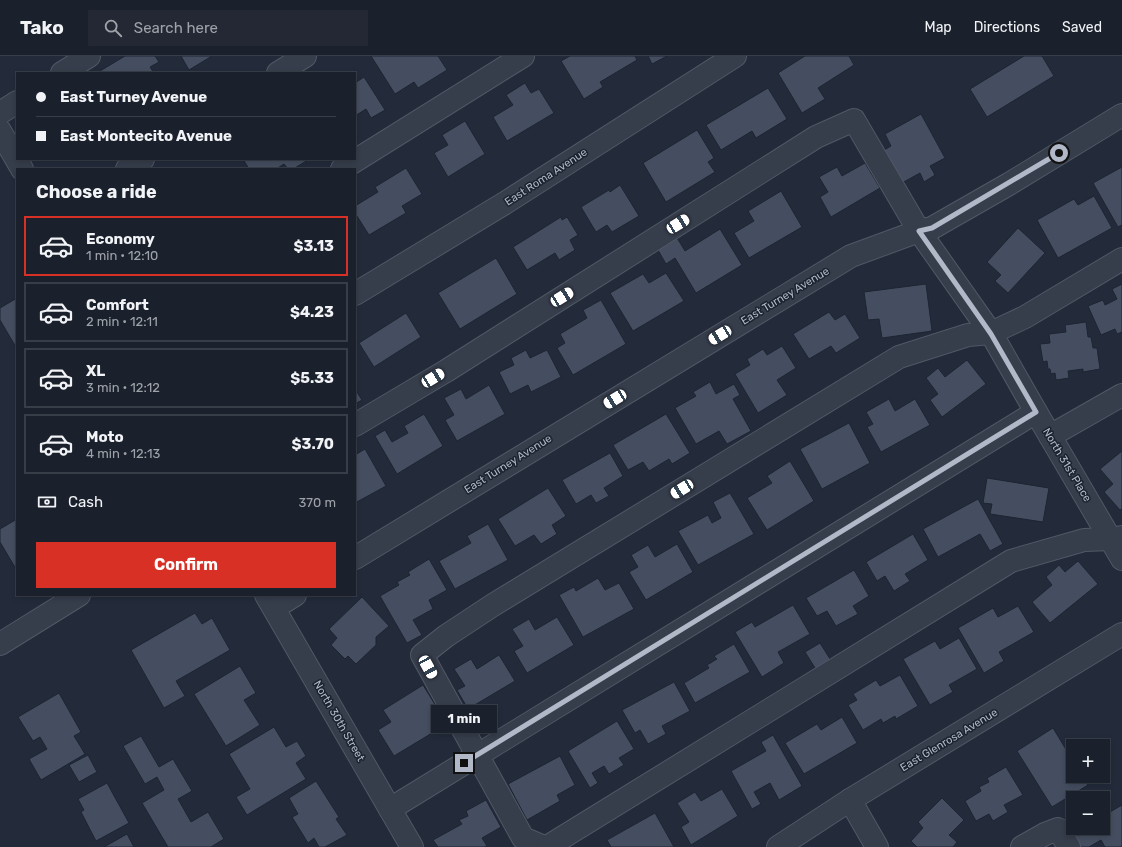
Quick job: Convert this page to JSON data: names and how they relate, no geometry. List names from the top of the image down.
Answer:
{
  "streets": {
    "street": [
      "East Roma Avenue",
      "East Turney Avenue",
      "North 31st Place",
      "North 30th Street",
      "East Glenrosa Avenue"
    ]
  },
  "crossings": [
    ["East Turney Avenue", "North 31st Place"]
  ],
  "page": {
    "header": "Tako",
    "search": "Search here",
    "nav": ["Map", "Directions", "Saved"],
    "banner": ["East Turney Avenue", "East Montecito Avenue"],
    "heading": "Choose a ride",
    "list": [
      {
        "name": "Economy",
        "note": "1 min · 12:10",
        "value": "$3.13"
      },
      {
        "name": "Comfort",
        "note": "2 min · 12:11",
        "value": "$4.23"
      },
      {
        "name": "XL",
        "note": "3 min · 12:12",
        "value": "$5.33"
      },
      {
        "name": "Moto",
        "note": "4 min · 12:13",
        "value": "$3.70"
      }
    ],
    "pay": ["Cash", "370 m"],
    "buttons": "Confirm",
    "bubble": "1 min",
    "map_buttons": ["+", "−"]
  }
}
